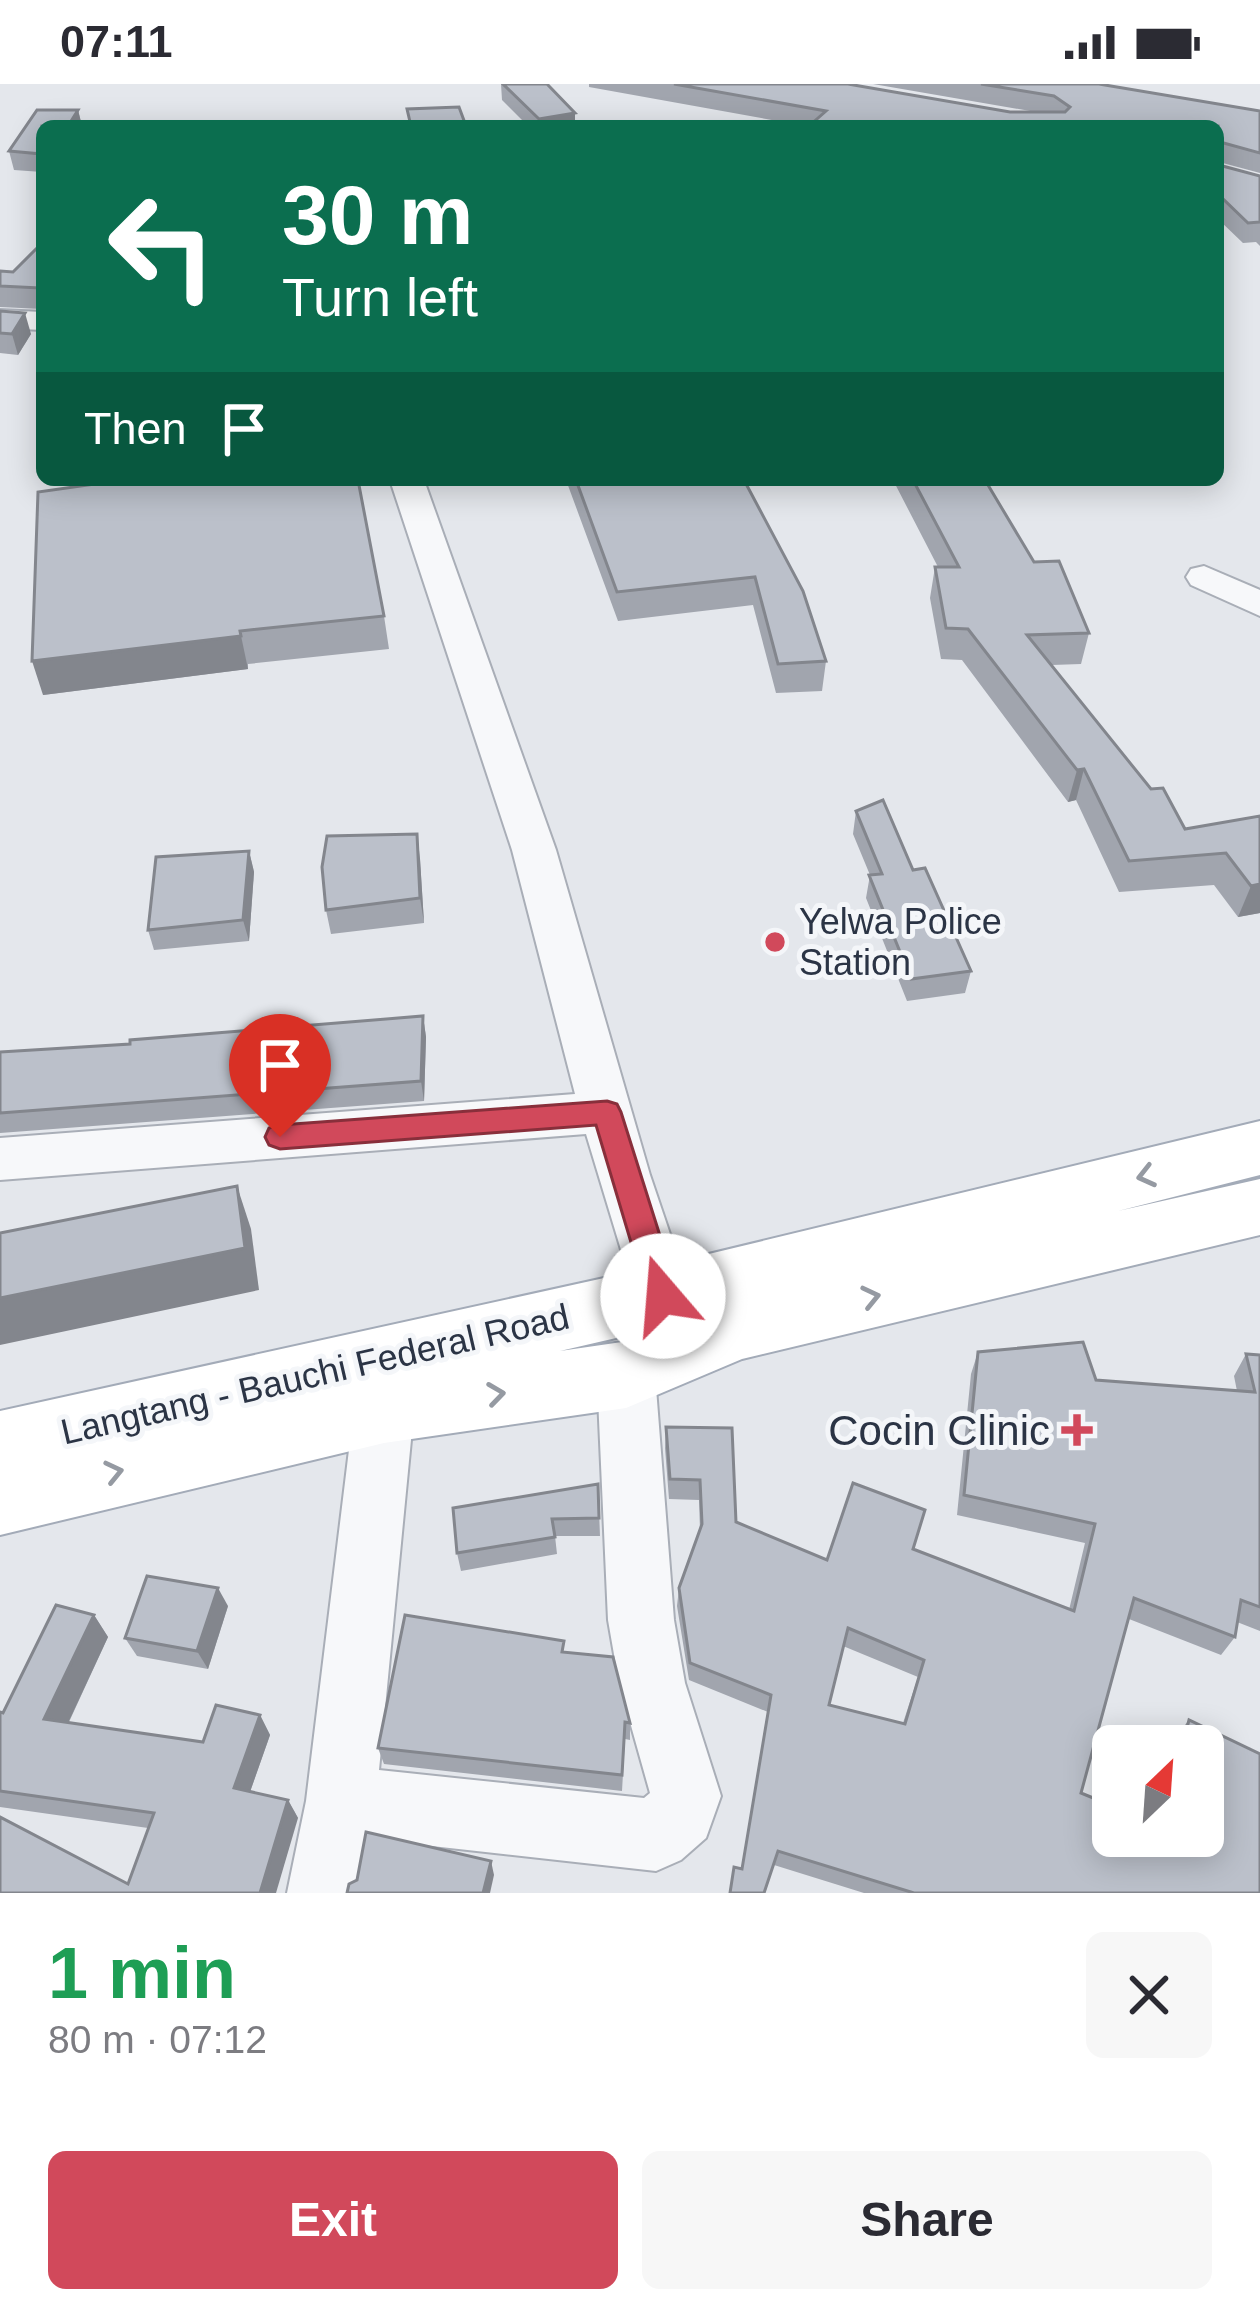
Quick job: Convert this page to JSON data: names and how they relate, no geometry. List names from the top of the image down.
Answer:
{
  "streets": {
    "main road": ["Langtang - Bauchi Federal Road"]
  },
  "places": {
    "other": ["Yelwa Police Station"],
    "health": ["Cocin Clinic"]
  },
  "north": "top right",
  "page": {
    "status": "07:11",
    "turn": ["30 m", "Turn left"],
    "then": "Then",
    "heading": ["1 min", "80 m · 07:12"],
    "buttons": ["Exit", "Share"]
  }
}
